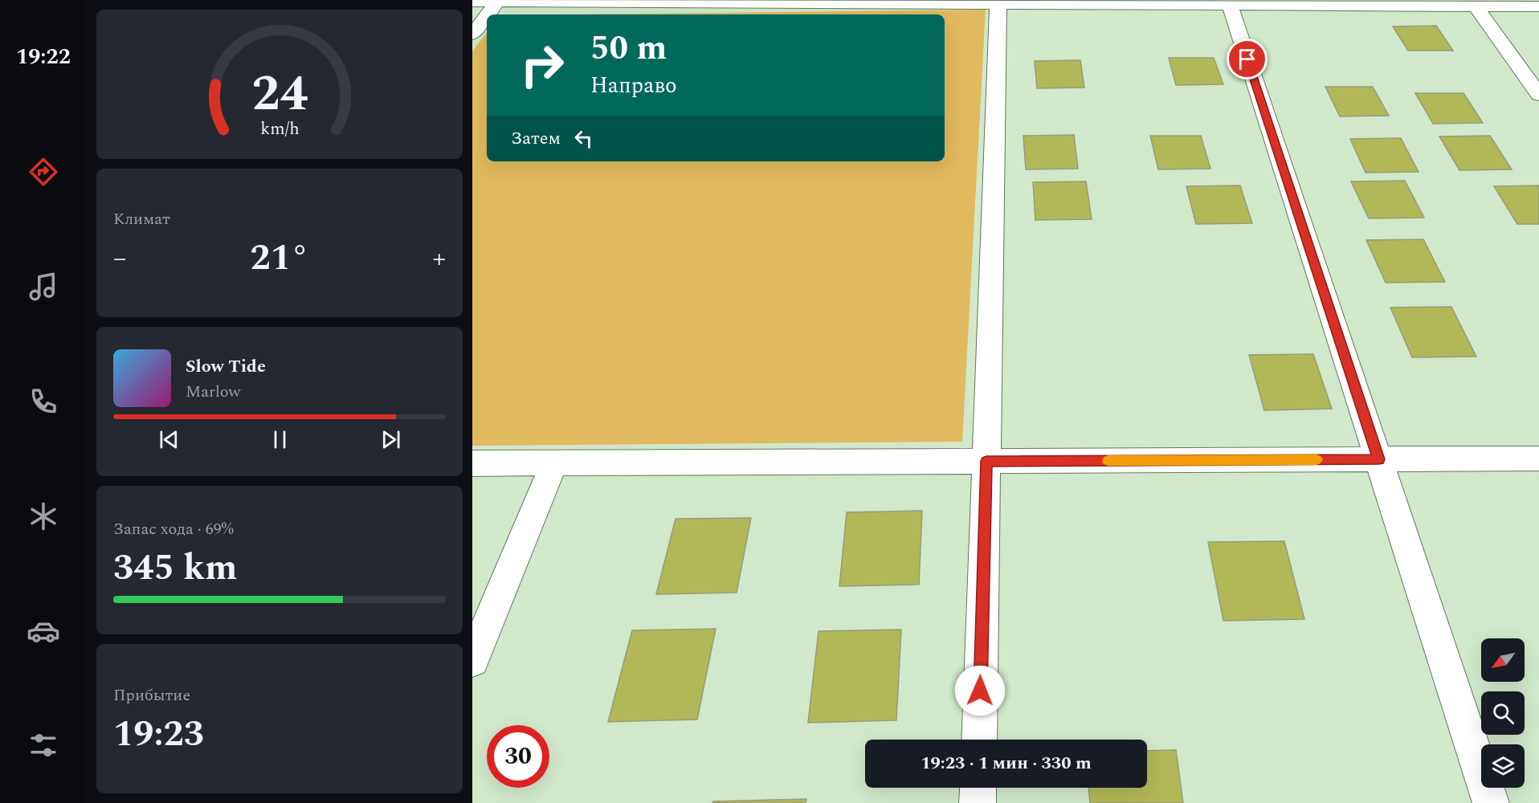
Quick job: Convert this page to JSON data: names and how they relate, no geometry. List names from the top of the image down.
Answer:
{
  "north": "bottom left",
  "page": {
    "tabs": "19:22",
    "turn": ["50 m", "Направо"],
    "then": "Затем",
    "tile": [
      "Климат",
      ["Запас хода · 69%", "345 km"],
      ["Прибытие", "19:23"]
    ],
    "heat": ["−", "21°", "+"],
    "song": ["Slow Tide", "Marlow"],
    "limit": "30",
    "trip": "19:23 · 1 мин · 330 m",
    "gauge": ["24", "km/h"]
  }
}
